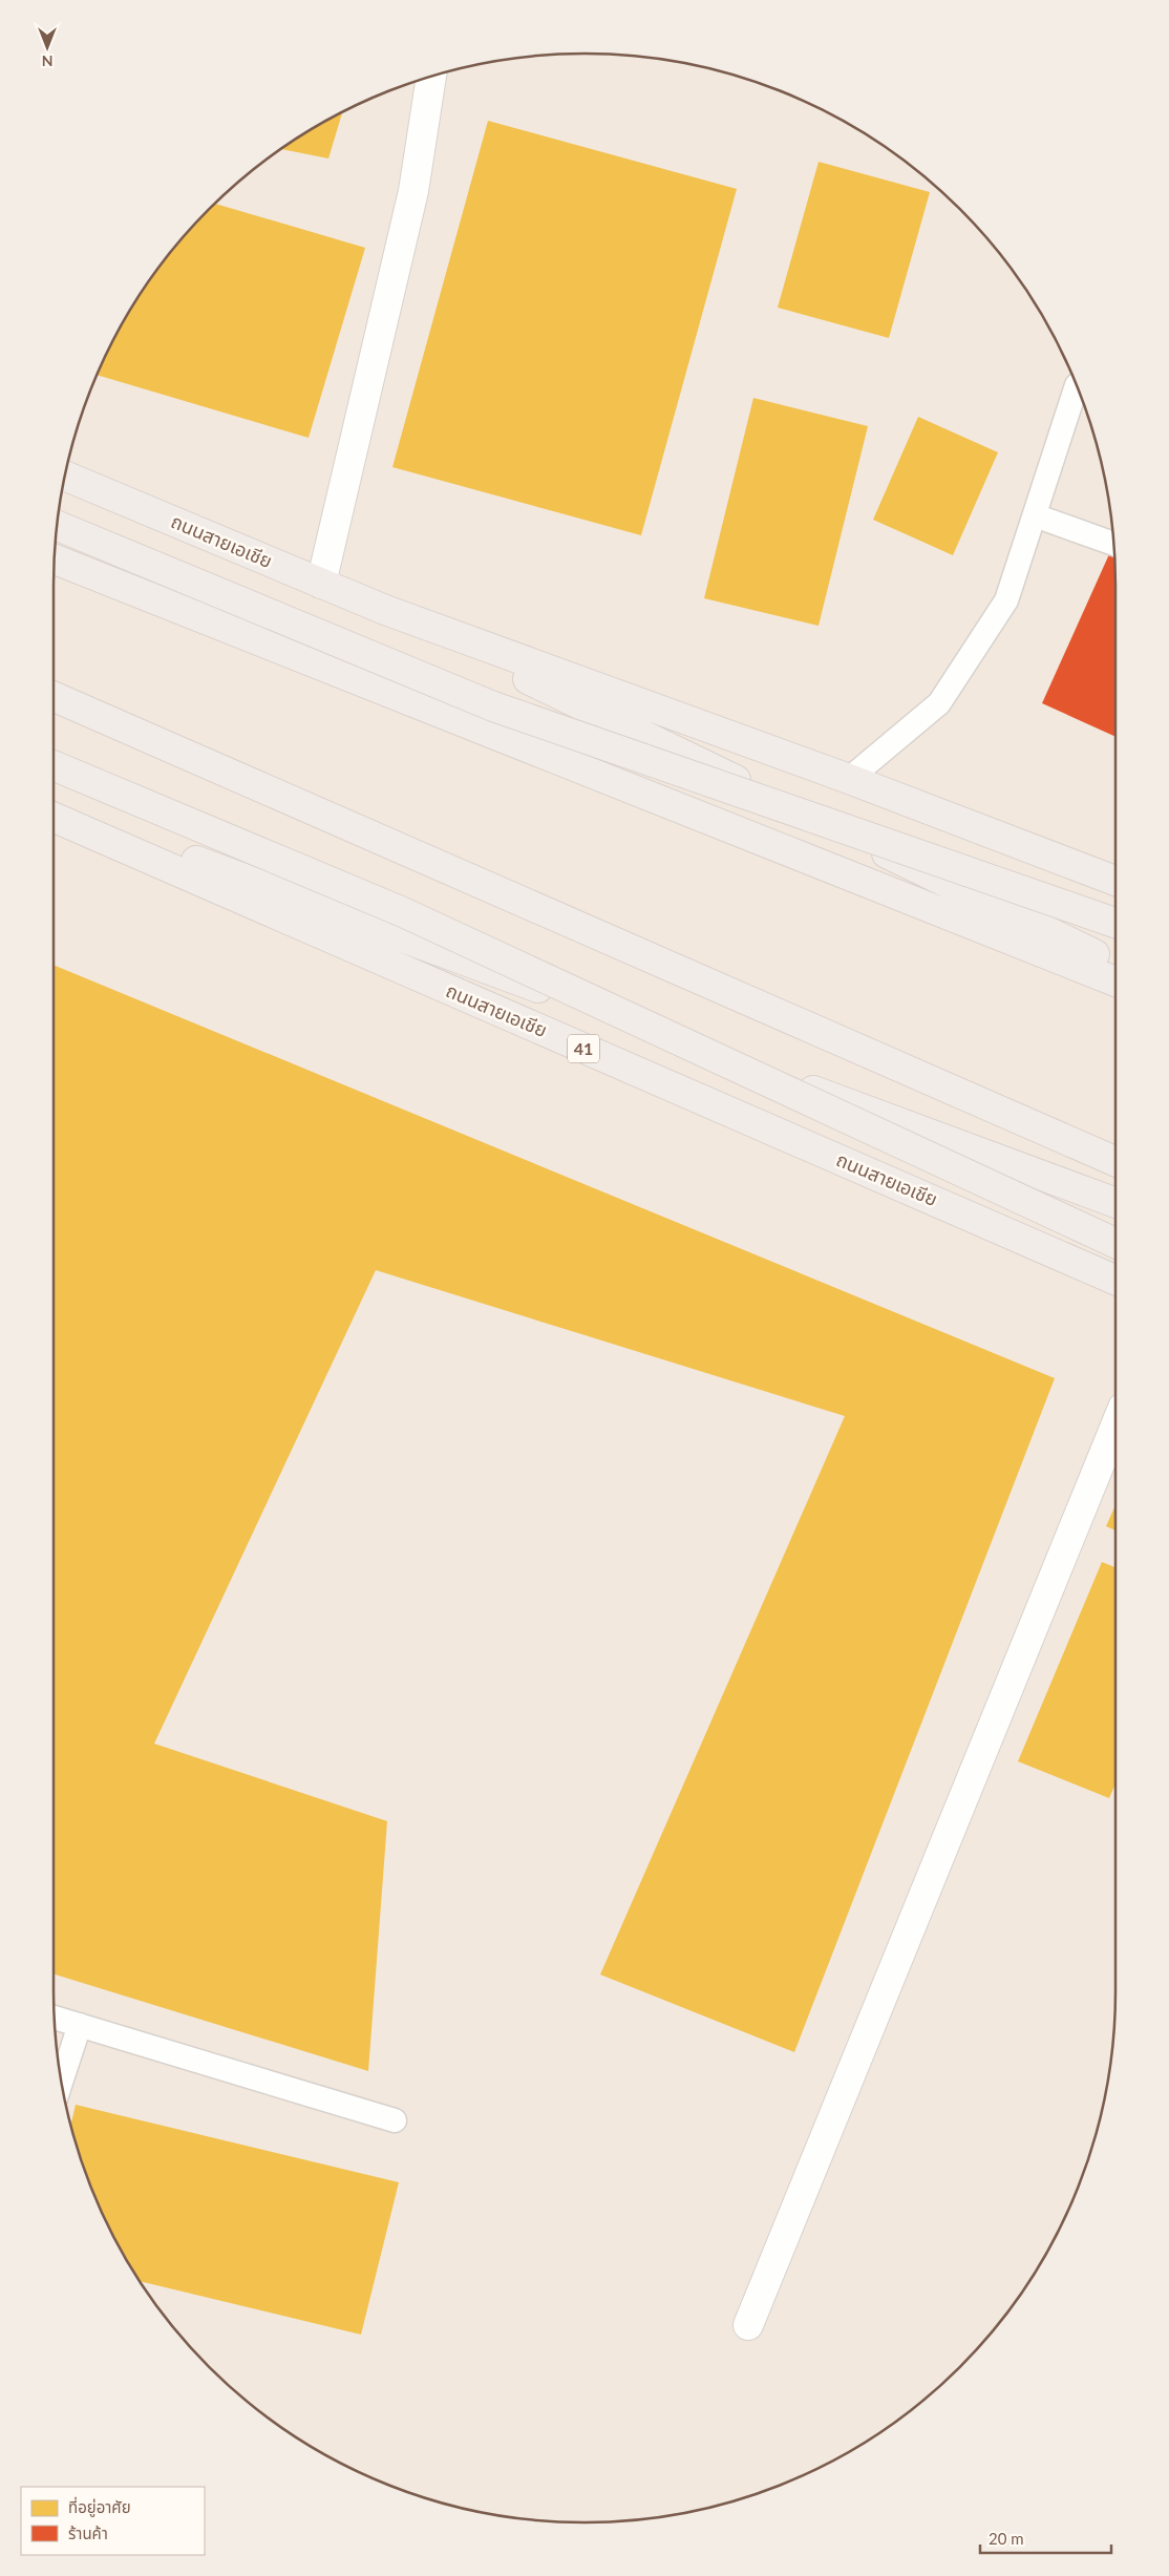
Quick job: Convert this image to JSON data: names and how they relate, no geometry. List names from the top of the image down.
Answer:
{
  "streets": {
    "highway": ["ถนนสายเอเชีย", "41"]
  },
  "legend": ["ที่อยู่อาศัย", "ร้านค้า"],
  "scale_bar": "20 m",
  "north": "bottom"
}
